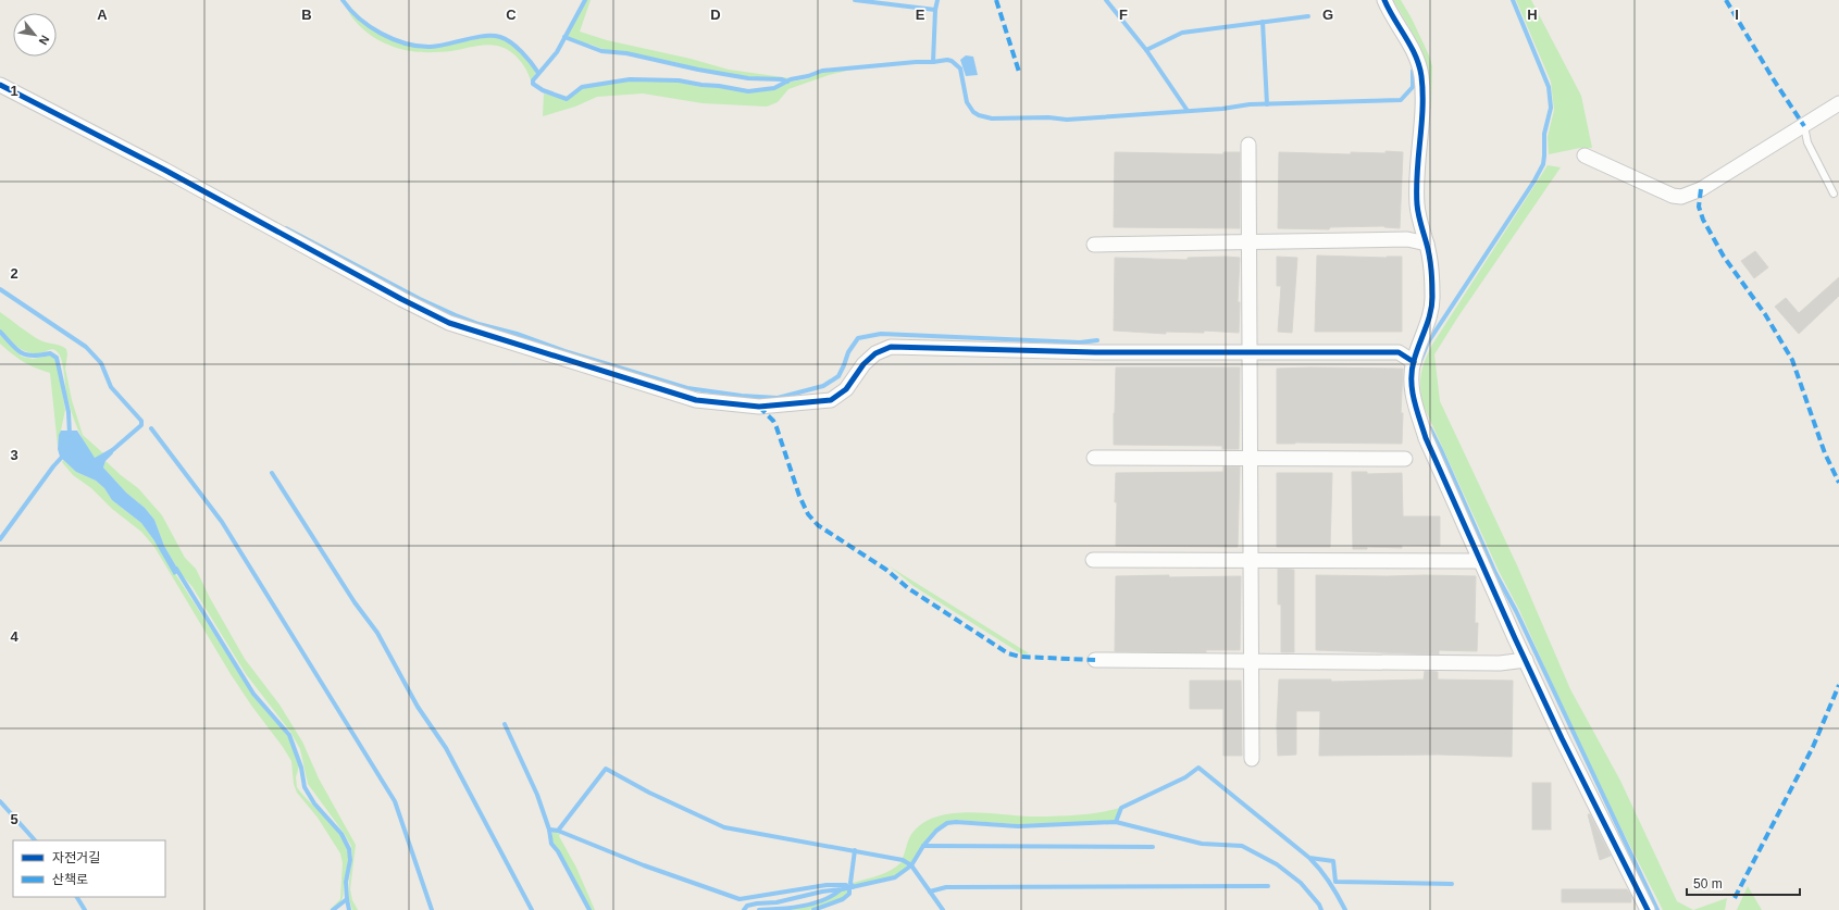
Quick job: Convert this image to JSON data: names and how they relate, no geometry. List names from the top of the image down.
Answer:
{
  "legend": ["자전거길", "산책로"],
  "scale_bar": "50 m",
  "north": "bottom right",
  "grid": {
    "columns": [
      "A",
      "B",
      "C",
      "D",
      "E",
      "F",
      "G",
      "H",
      "I"
    ],
    "rows": [
      "1",
      "2",
      "3",
      "4",
      "5"
    ]
  }
}
